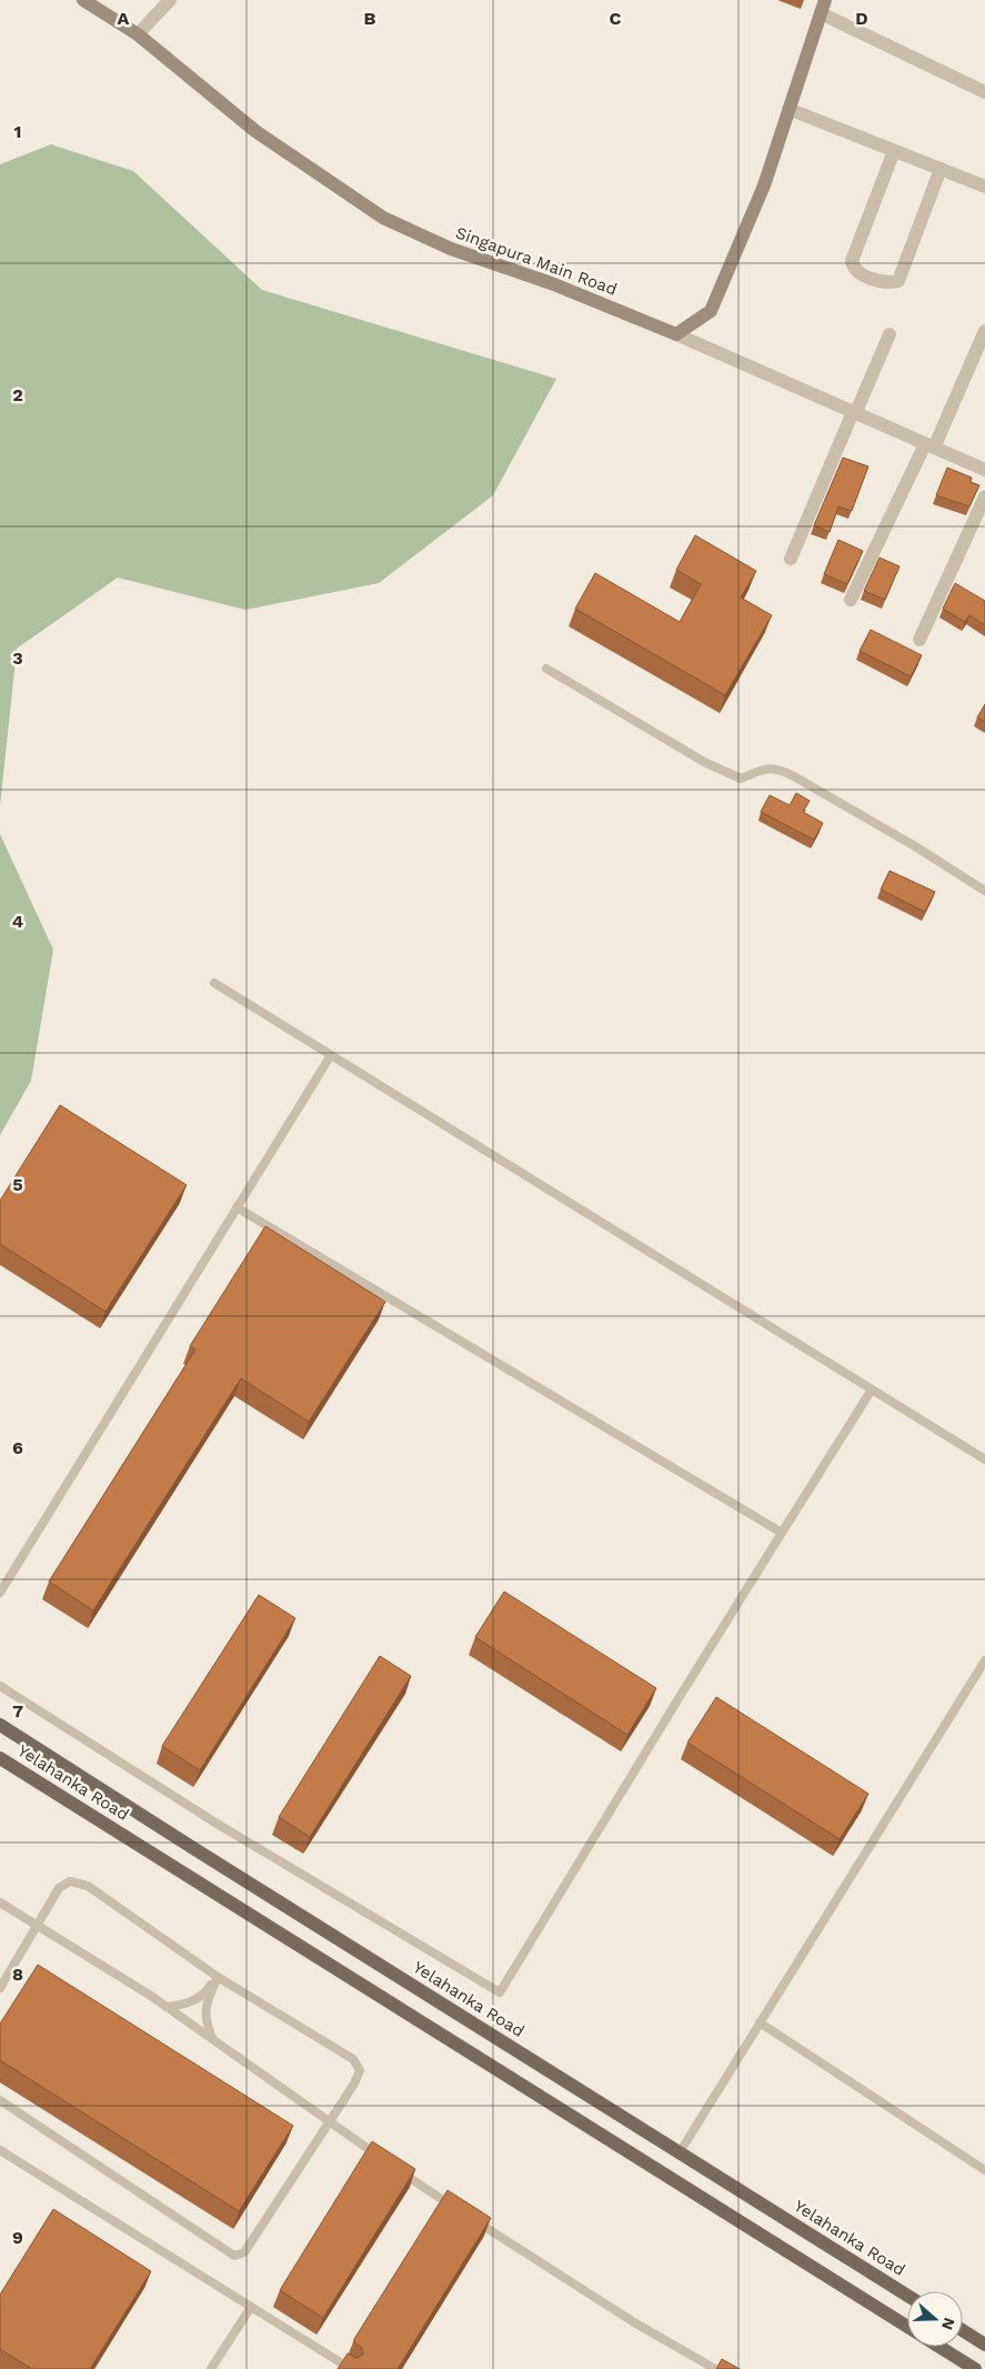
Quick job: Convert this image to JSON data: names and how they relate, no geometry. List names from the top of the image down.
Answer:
{
  "streets": {
    "main road": ["Yelahanka Road"],
    "street": ["Singapura Main Road"]
  },
  "north": "right",
  "grid": {
    "columns": [
      "A",
      "B",
      "C",
      "D"
    ],
    "rows": [
      "1",
      "2",
      "3",
      "4",
      "5",
      "6",
      "7",
      "8",
      "9"
    ]
  }
}
